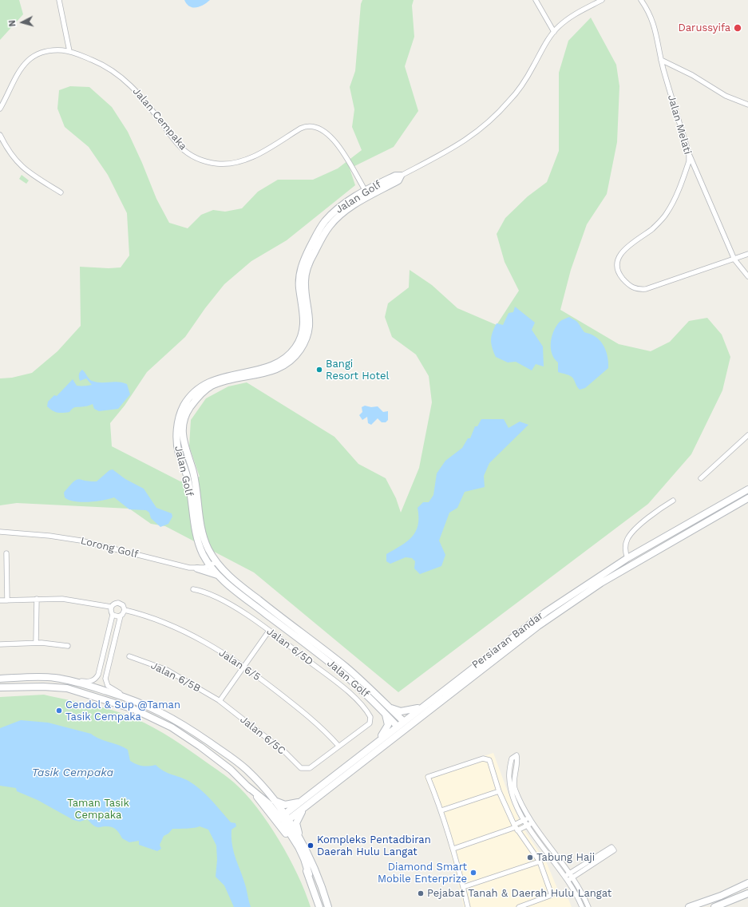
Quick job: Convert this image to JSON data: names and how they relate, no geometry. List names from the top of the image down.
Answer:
{
  "streets": {
    "main road": ["Jalan Golf", "Persiaran Bandar"],
    "street": [
      "Jalan Cempaka",
      "Jalan Melati",
      "Lorong Golf",
      "Jalan 6/5D",
      "Jalan 6/5",
      "Jalan 6/5B",
      "Jalan 6/5C"
    ]
  },
  "crossings": [
    ["Jalan Cempaka", "Jalan Golf"],
    ["Jalan Golf", "Lorong Golf"],
    ["Jalan Golf", "Persiaran Bandar"],
    ["Jalan 6/5D", "Jalan 6/5"],
    ["Jalan 6/5D", "Jalan 6/5C"],
    ["Jalan 6/5", "Jalan 6/5C"],
    ["Jalan 6/5B", "Jalan 6/5C"]
  ],
  "water": ["Tasik Cempaka"],
  "parks": ["Taman Tasik Cempaka"],
  "places": [
    "Darussyifa",
    "Bangi Resort Hotel",
    "Cendol & Sup @Taman Tasik Cempaka",
    "Kompleks Pentadbiran Daerah Hulu Langat",
    "Tabung Haji",
    "Diamond Smart Mobile Enterprize",
    "Pejabat Tanah & Daerah Hulu Langat"
  ],
  "north": "left"
}
